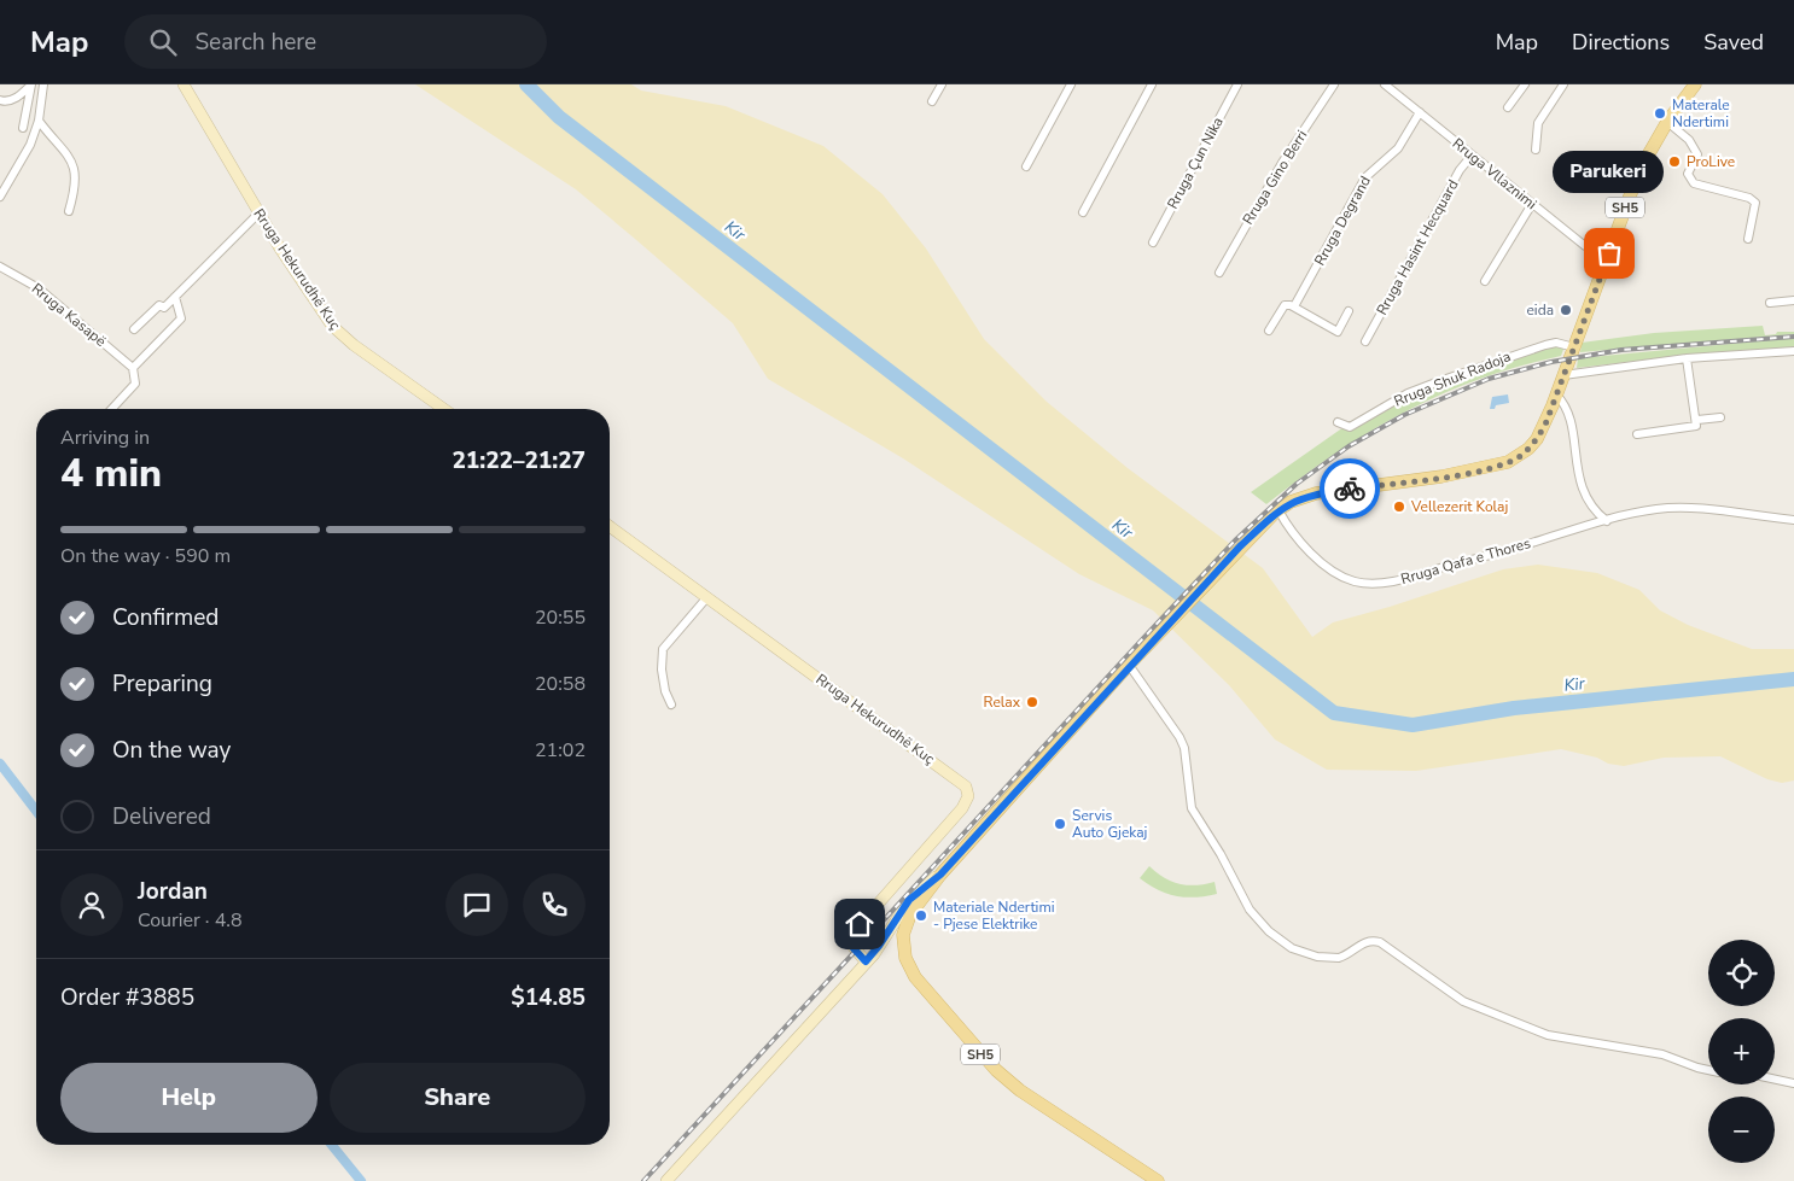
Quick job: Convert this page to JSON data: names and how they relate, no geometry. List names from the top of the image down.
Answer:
{
  "streets": {
    "main road": ["SH5"],
    "street": [
      "Rruga Çun Nika",
      "Rruga Vllaznimi",
      "Rruga Gino Berri",
      "Rruga Degrand",
      "Rruga Hasint Hecquard",
      "Rruga Hekurudhë Kuç",
      "Rruga Kasapë",
      "Rruga Shuk Radoja",
      "Rruga Qafa e Thores"
    ]
  },
  "crossings": [
    ["Rruga Vllaznimi", "SH5"],
    ["Rruga Vllaznimi", "Rruga Degrand"],
    ["Rruga Vllaznimi", "Rruga Hasint Hecquard"],
    ["SH5", "Rruga Shuk Radoja"],
    ["SH5", "Rruga Qafa e Thores"]
  ],
  "water": ["Kir"],
  "places": [
    "Materale Ndertimi",
    "ProLive",
    "Parukeri",
    "eida",
    "Vellezerit Kolaj",
    "Relax",
    "Servis Auto Gjekaj",
    "Materiale Ndertimi - Pjese Elektrike"
  ],
  "page": {
    "header": "Map",
    "search": "Search here",
    "nav": ["Map", "Directions", "Saved"],
    "bubble": "Parukeri",
    "heading": ["4 min", "Arriving in", "21:22–21:27"],
    "panel": [
      "Jordan",
      "Courier · 4.8",
      "Order #3885",
      "$14.85"
    ],
    "bar": "On the way · 590 m",
    "list": [
      ["Confirmed", "20:55"],
      ["Preparing", "20:58"],
      ["On the way", "21:02"],
      "Delivered"
    ],
    "map_buttons": ["+", "−"],
    "buttons": ["Help", "Share"]
  }
}
